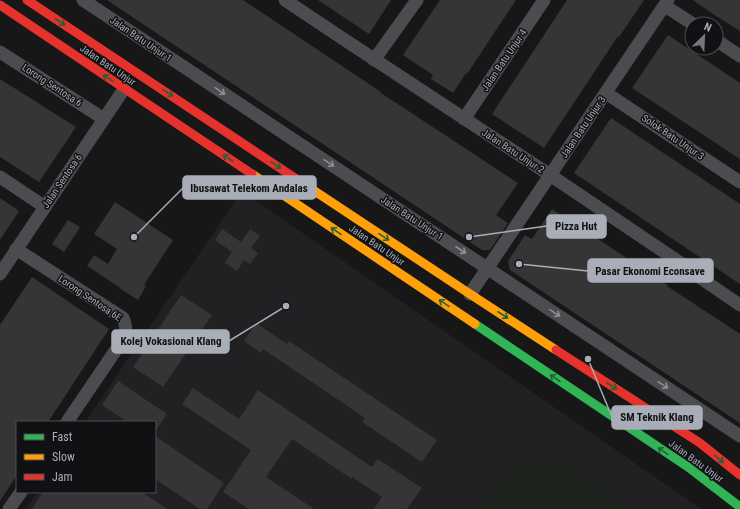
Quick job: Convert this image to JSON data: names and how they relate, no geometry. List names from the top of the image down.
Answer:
{
  "streets": {
    "main road": ["Jalan Batu Unjur"],
    "street": [
      "Jalan Batu Unjur 1",
      "Jalan Batu Unjur 4",
      "Lorong Sentosa 6",
      "Jalan Batu Unjur 3",
      "Solok Batu Unjur 3",
      "Jalan Batu Unjur 2",
      "Jalan Sentosa 6",
      "Lorong Sentosa 6E"
    ]
  },
  "crossings": [
    ["Jalan Batu Unjur 1", "Jalan Batu Unjur 3"],
    ["Jalan Batu Unjur 4", "Jalan Batu Unjur 2"],
    ["Jalan Batu Unjur", "Jalan Batu Unjur 3"],
    ["Jalan Batu Unjur", "Jalan Sentosa 6"],
    ["Lorong Sentosa 6", "Jalan Sentosa 6"],
    ["Jalan Batu Unjur 3", "Solok Batu Unjur 3"],
    ["Jalan Batu Unjur 3", "Jalan Batu Unjur 2"],
    ["Jalan Sentosa 6", "Lorong Sentosa 6E"]
  ],
  "one_way": ["Jalan Batu Unjur 1"],
  "places": [
    "Ibusawat Telekom Andalas",
    "Pizza Hut",
    "Pasar Ekonomi Econsave",
    "Kolej Vokasional Klang",
    "SM Teknik Klang"
  ],
  "legend": ["Fast", "Slow", "Jam"],
  "north": "top right"
}
